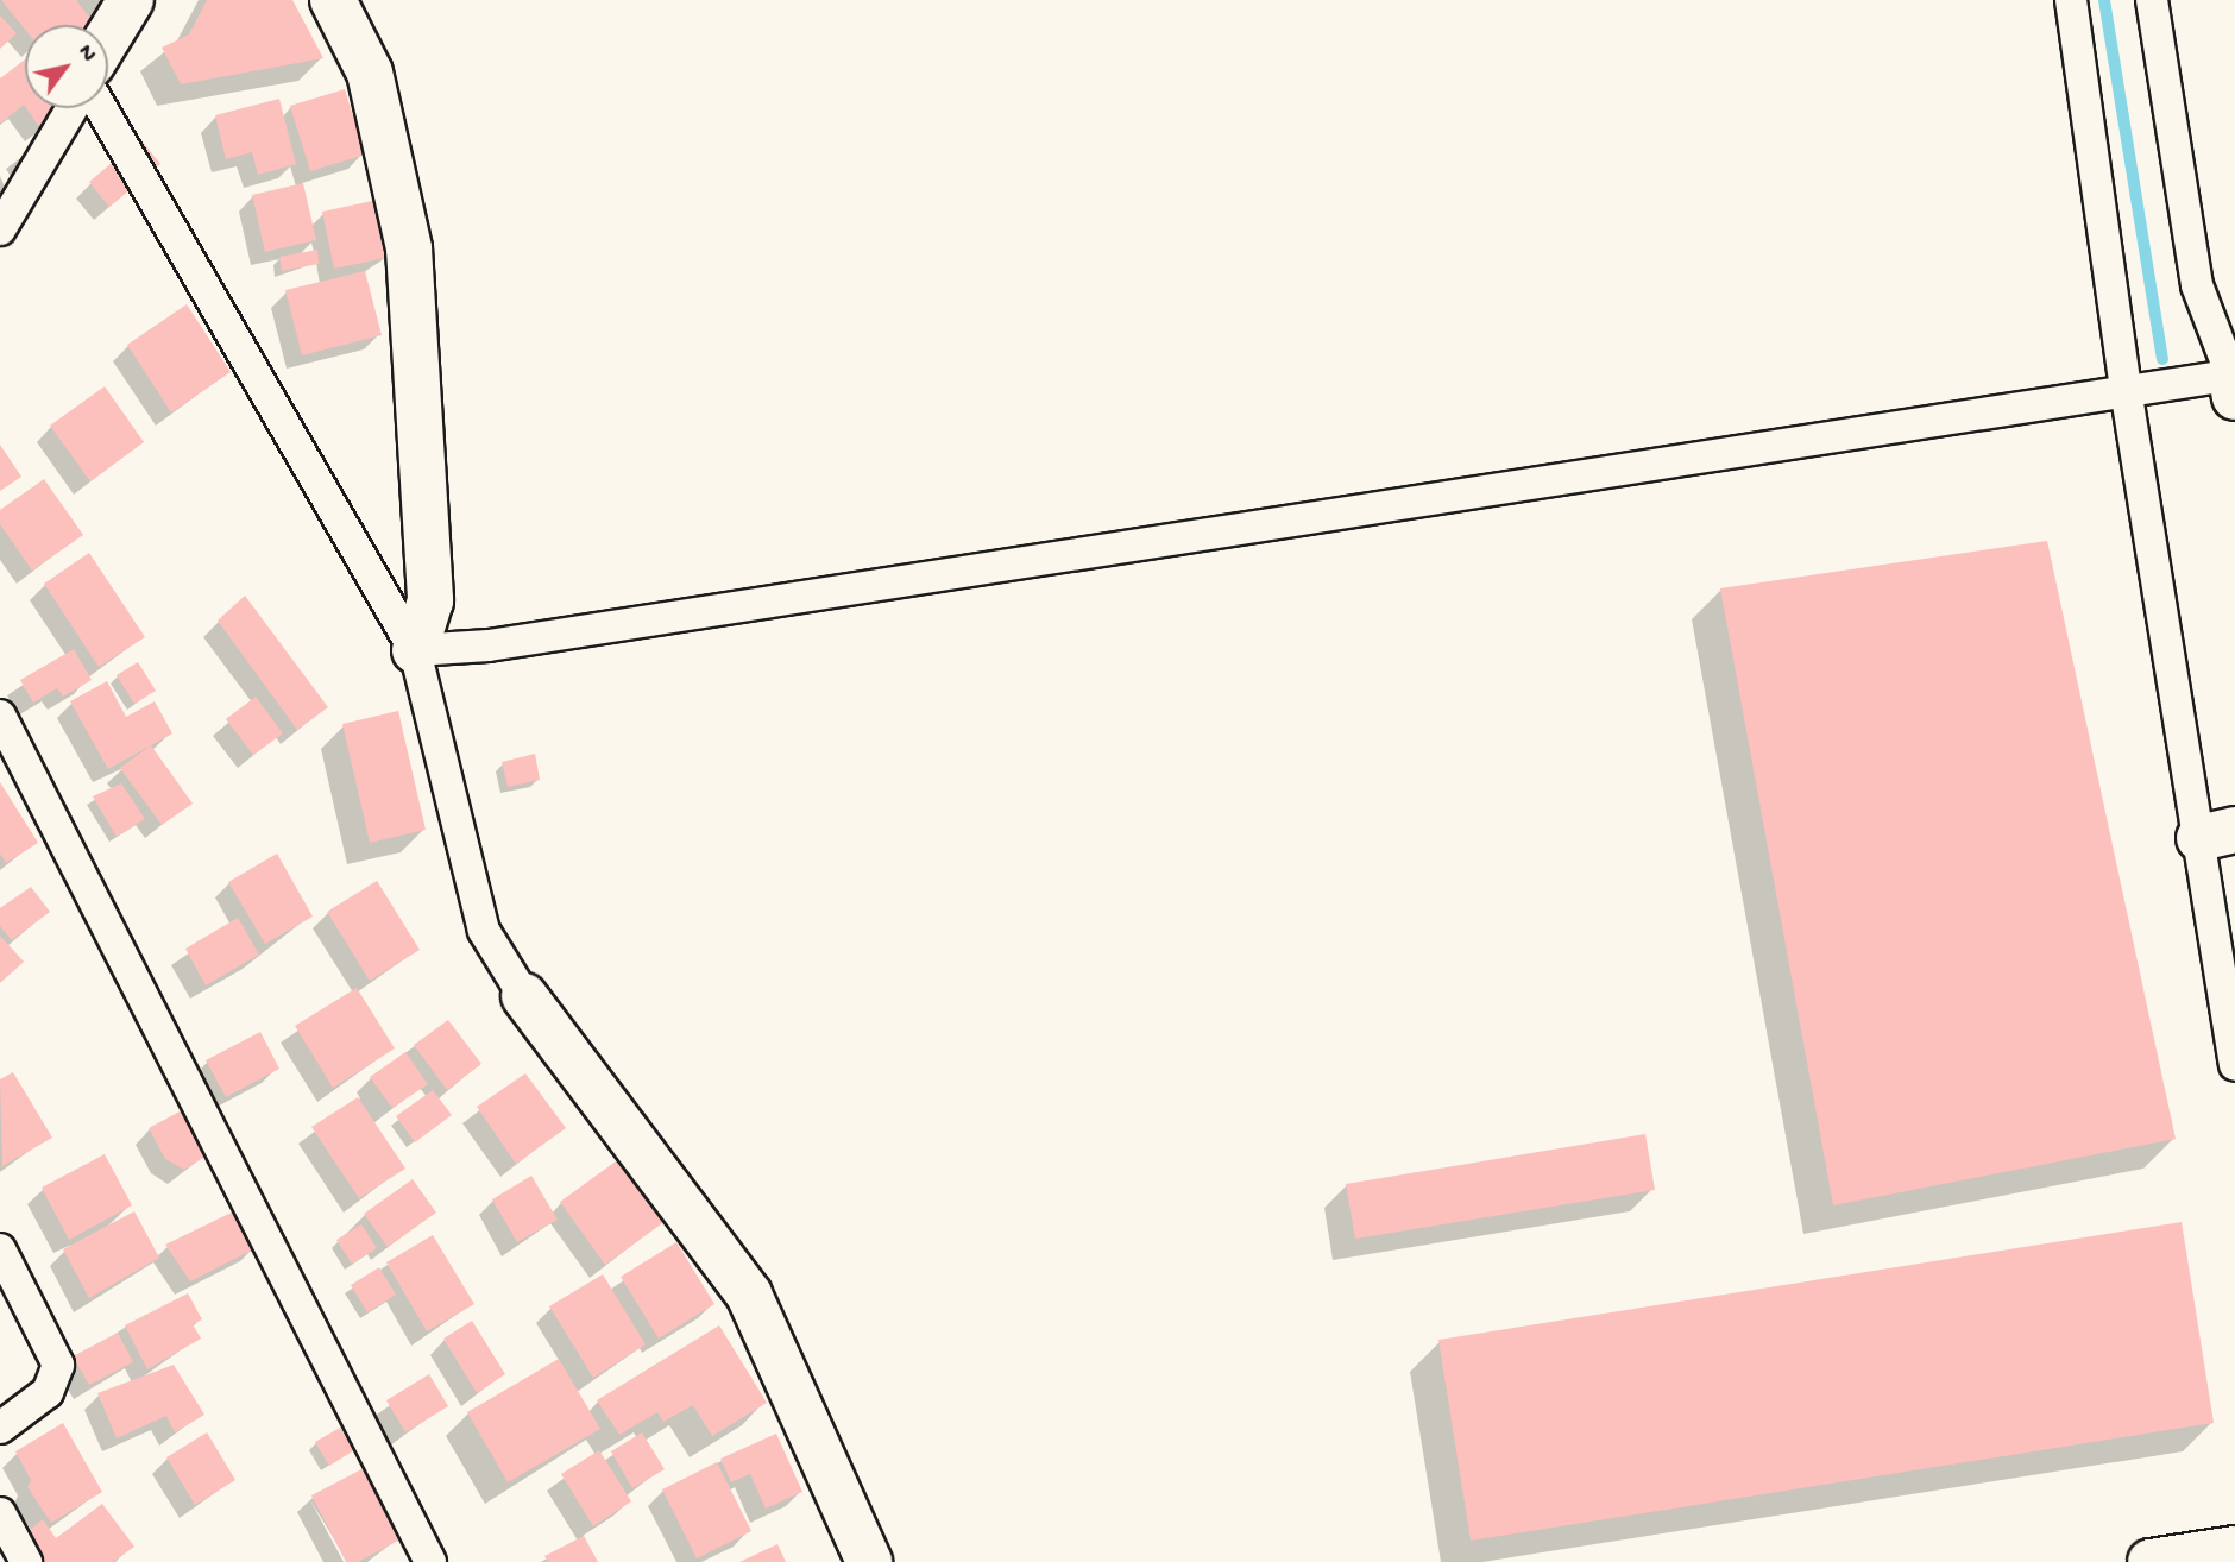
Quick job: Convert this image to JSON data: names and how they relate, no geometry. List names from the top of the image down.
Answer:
{
  "north": "top right"
}
